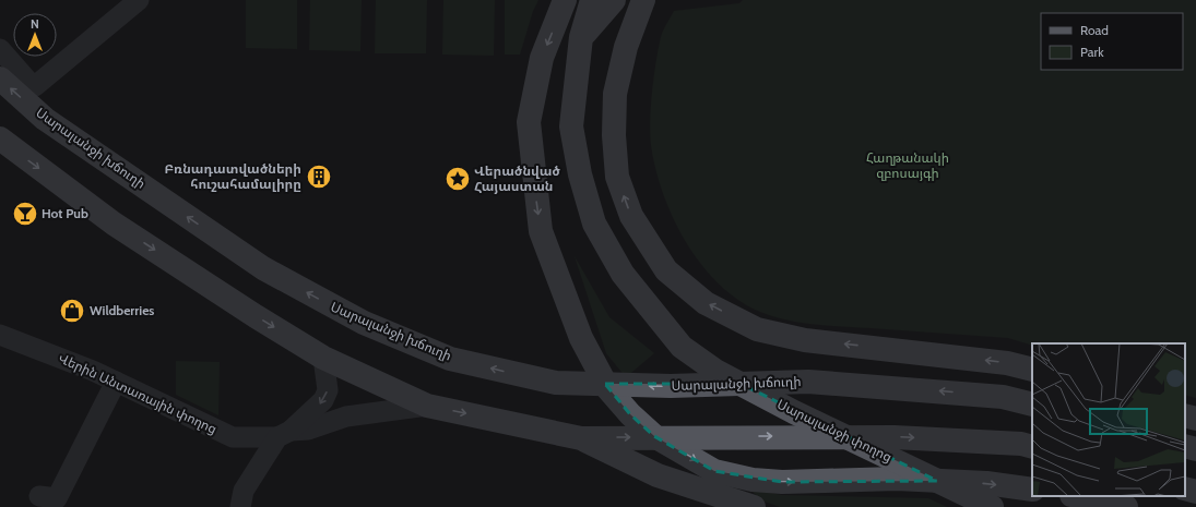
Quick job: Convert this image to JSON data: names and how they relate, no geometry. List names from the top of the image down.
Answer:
{
  "streets": {
    "main road": ["Սարալանջի խճուղի", "Սարալանջի փողոց"],
    "street": ["Վերին Անտառային փողոց"]
  },
  "parks": ["Հաղթանակի զբոսայգի"],
  "places": {
    "building": ["Բռնադատվածների հուշահամալիրը"],
    "place": ["Վերածնված Հայաստան"],
    "bar": ["Hot Pub"],
    "shop": ["Wildberries"]
  },
  "legend": ["Road", "Park"],
  "north": "top"
}
